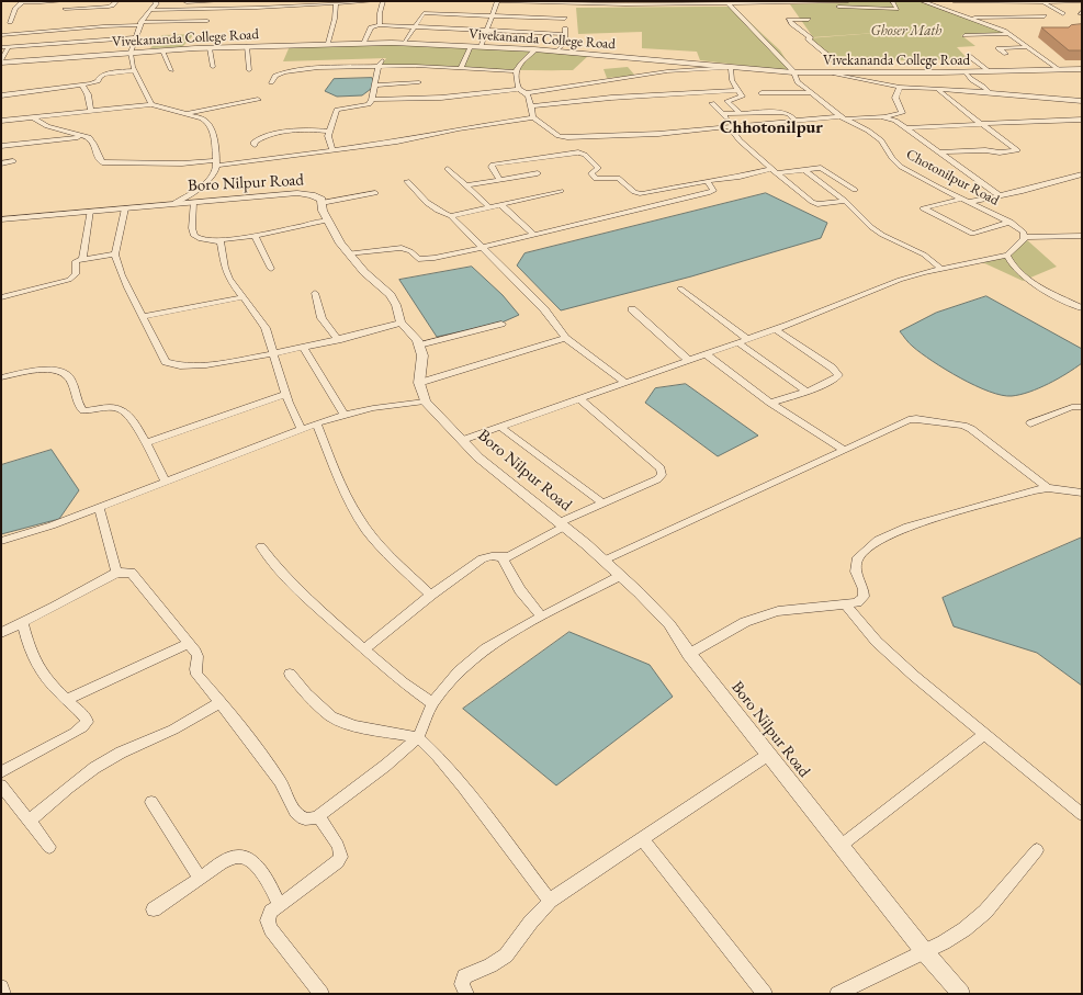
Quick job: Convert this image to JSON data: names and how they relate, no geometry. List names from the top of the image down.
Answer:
{
  "streets": {
    "street": ["Vivekananda College Road", "Chotonilpur Road", "Boro Nilpur Road"]
  },
  "crossings": [
    ["Vivekananda College Road", "Chotonilpur Road"]
  ],
  "districts": ["Chhotonilpur"],
  "parks": ["Ghoser Math"]
}
